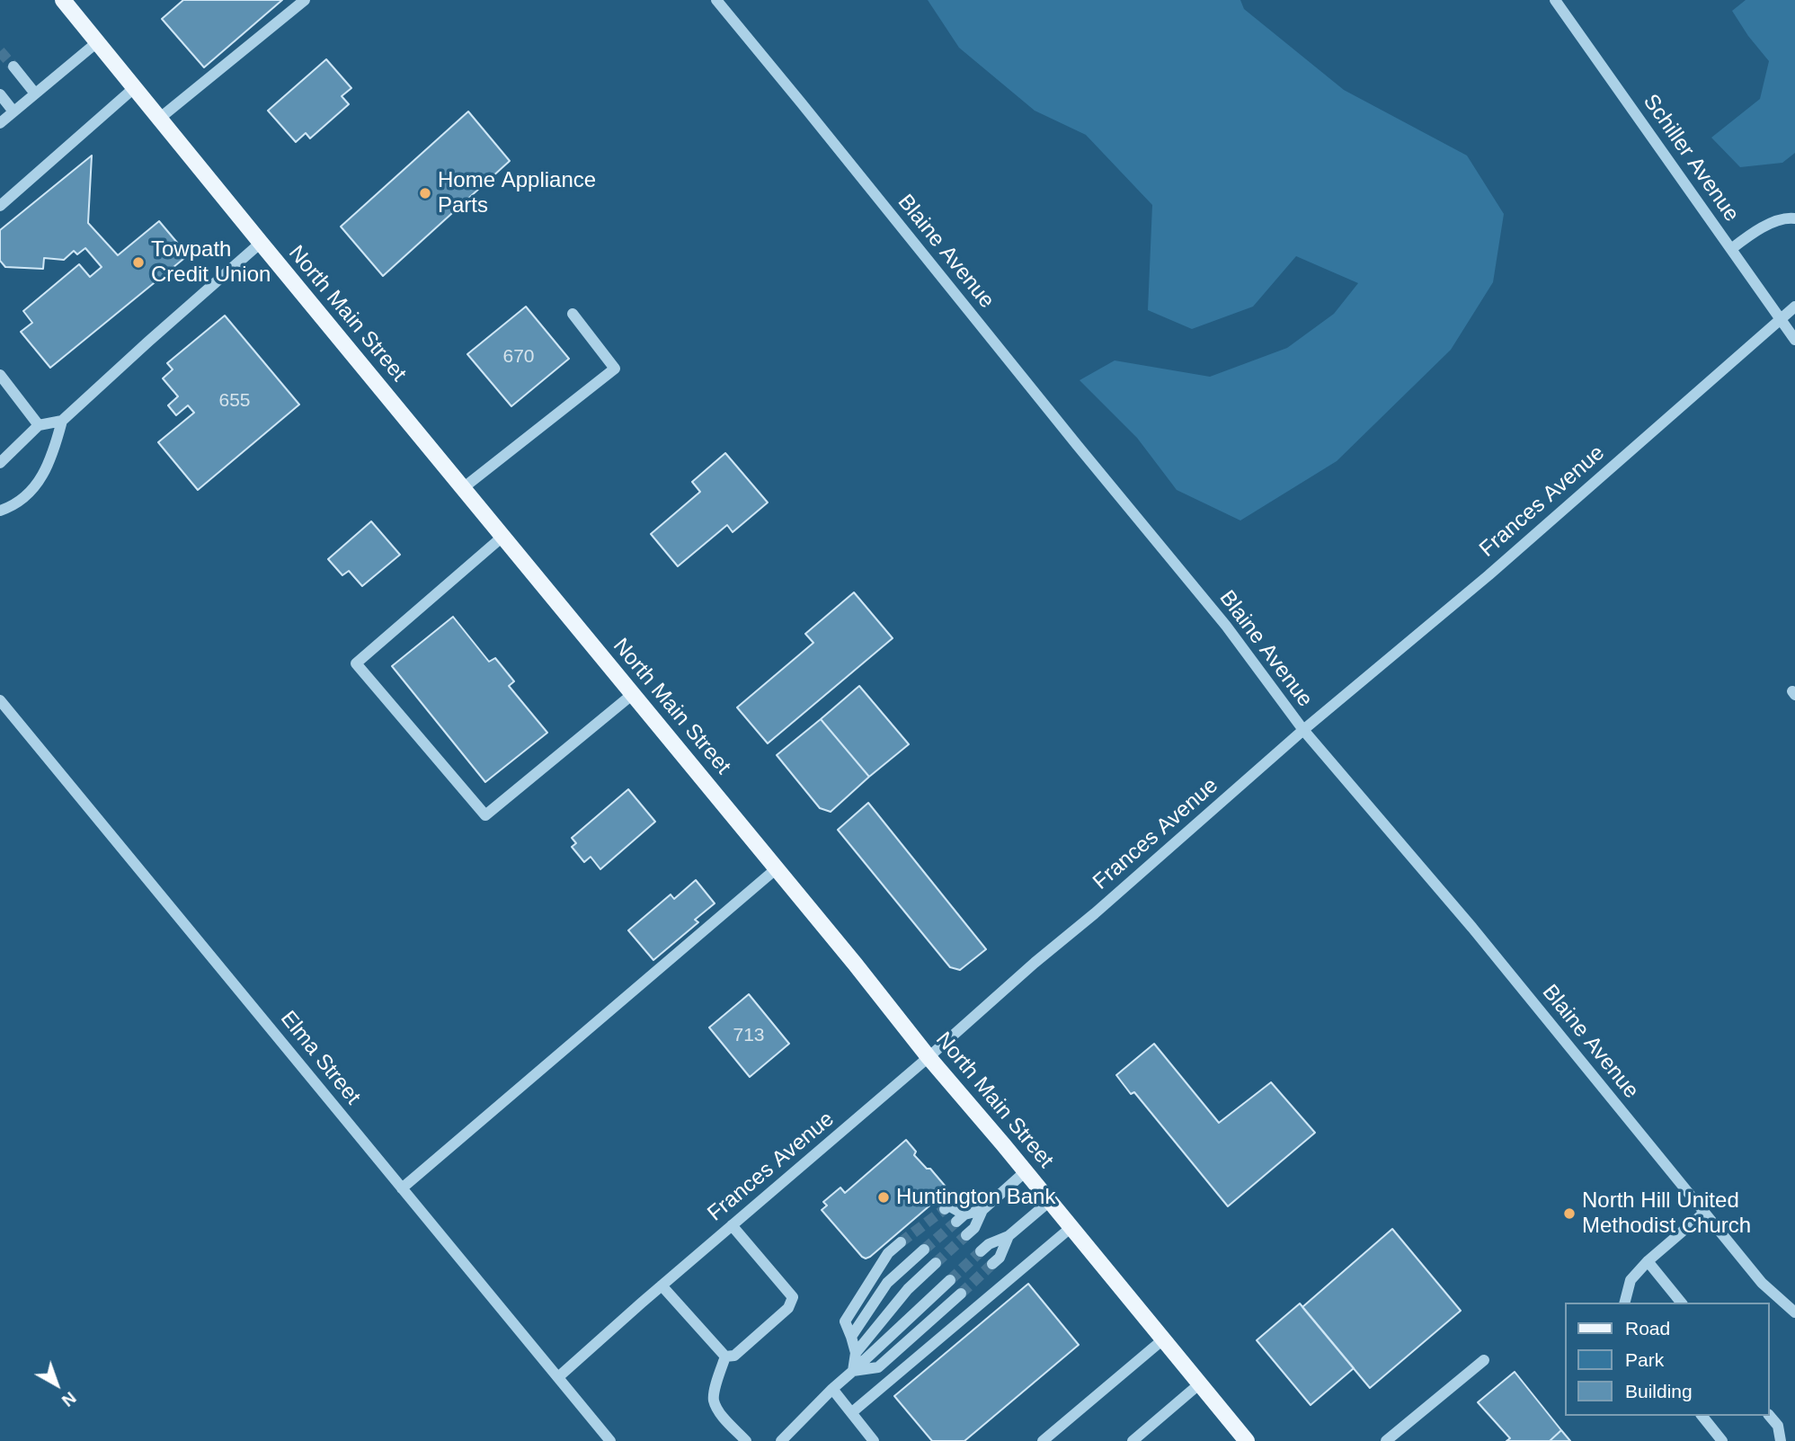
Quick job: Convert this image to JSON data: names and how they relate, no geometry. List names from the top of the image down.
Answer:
{
  "streets": {
    "main road": ["North Main Street"],
    "street": [
      "Schiller Avenue",
      "Blaine Avenue",
      "Frances Avenue",
      "Elma Street"
    ]
  },
  "crossings": [
    ["Schiller Avenue", "Frances Avenue"],
    ["Blaine Avenue", "Frances Avenue"],
    ["North Main Street", "Frances Avenue"],
    ["Frances Avenue", "Elma Street"]
  ],
  "places": [
    "Home Appliance Parts",
    "Towpath Credit Union",
    "Huntington Bank",
    "North Hill United Methodist Church"
  ],
  "house_numbers": ["670", "655", "713"],
  "legend": ["Road", "Park", "Building"],
  "north": "bottom right"
}
